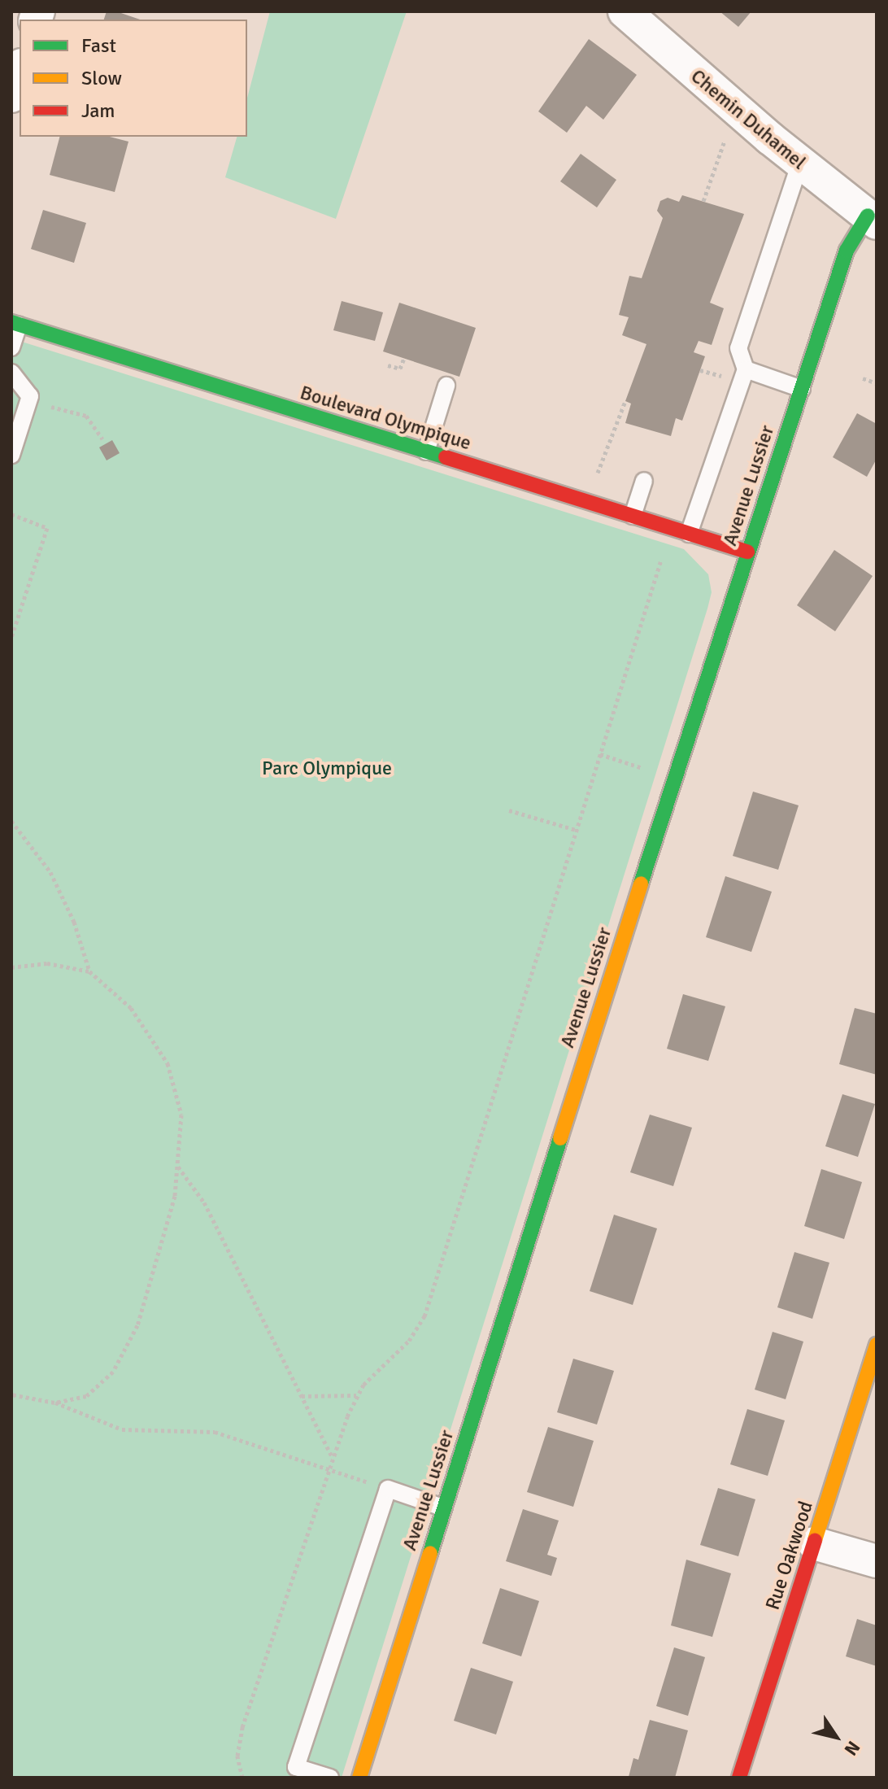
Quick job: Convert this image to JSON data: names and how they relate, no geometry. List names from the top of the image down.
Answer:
{
  "streets": {
    "street": [
      "Chemin Duhamel",
      "Boulevard Olympique",
      "Avenue Lussier",
      "Rue Oakwood"
    ]
  },
  "crossings": [
    ["Chemin Duhamel", "Avenue Lussier"],
    ["Boulevard Olympique", "Avenue Lussier"]
  ],
  "parks": ["Parc Olympique"],
  "legend": ["Fast", "Slow", "Jam"],
  "north": "bottom right"
}
